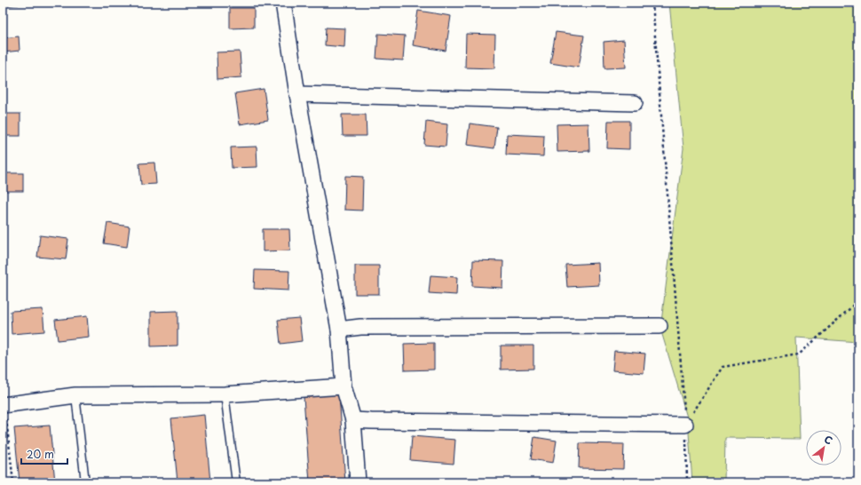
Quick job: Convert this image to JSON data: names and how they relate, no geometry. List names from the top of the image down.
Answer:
{
  "scale_bar": "20 m",
  "north": "top right"
}
